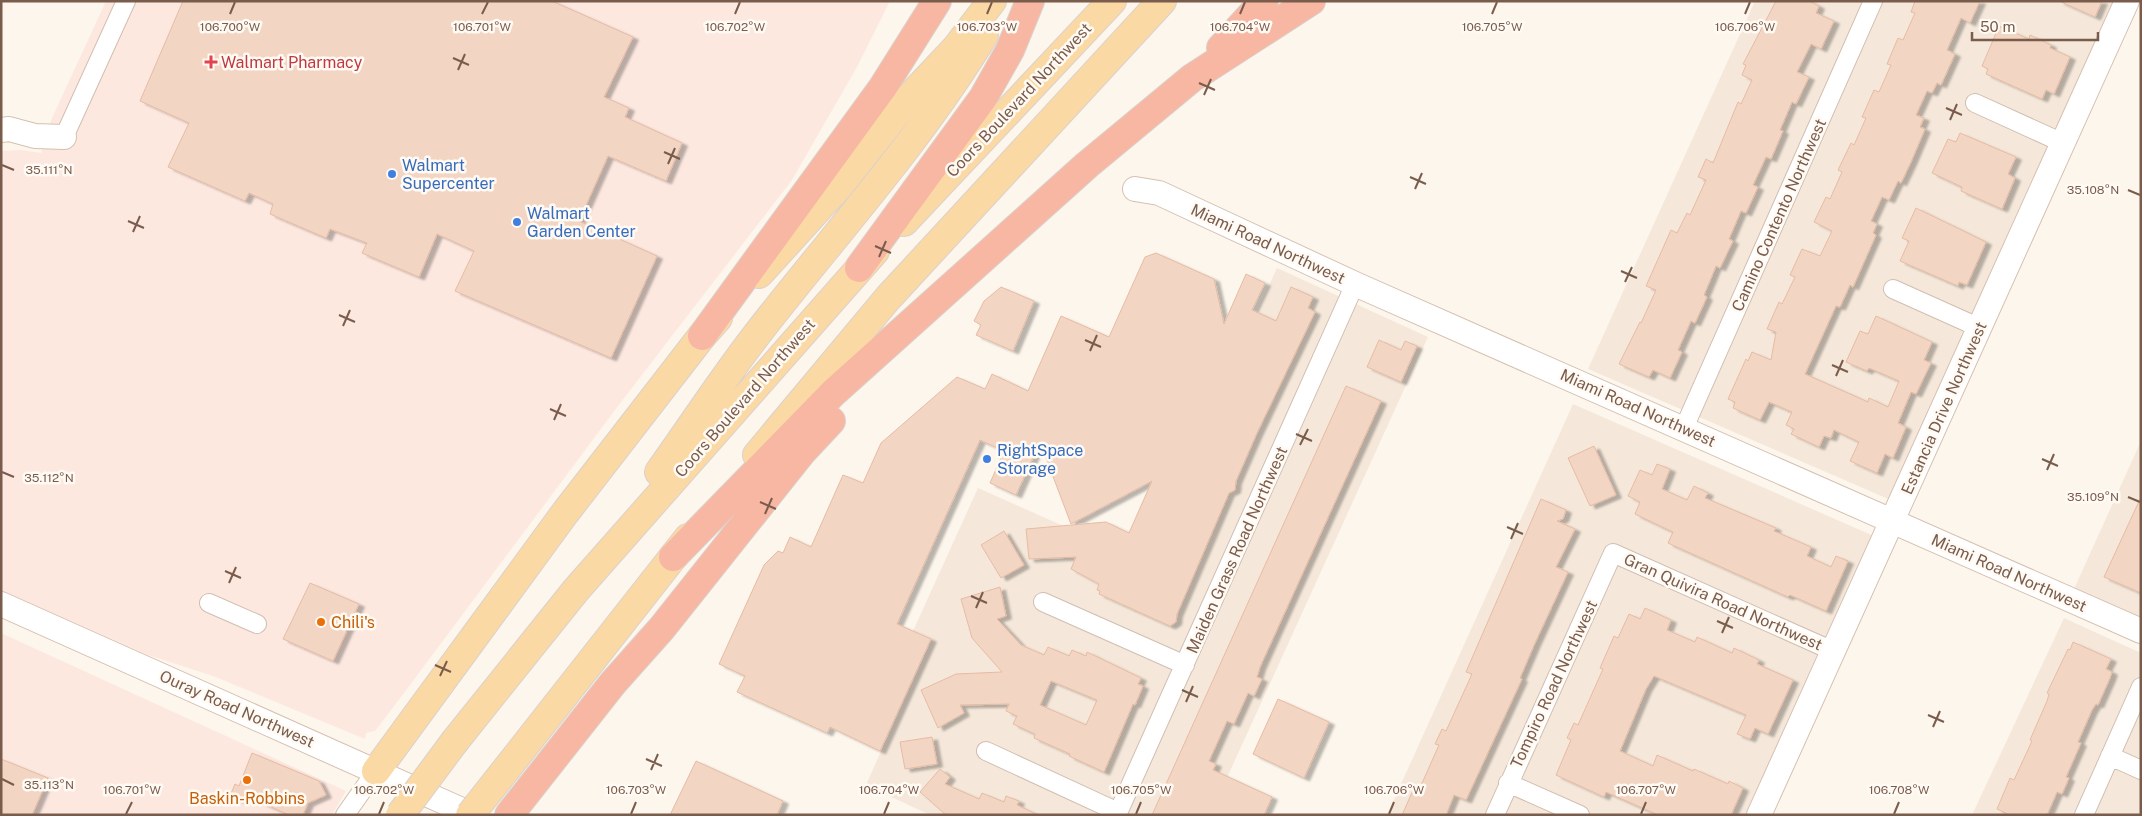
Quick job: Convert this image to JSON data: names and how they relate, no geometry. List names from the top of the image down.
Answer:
{
  "streets": {
    "main road": ["Coors Boulevard Northwest"],
    "street": [
      "Camino Contento Northwest",
      "Miami Road Northwest",
      "Estancia Drive Northwest",
      "Maiden Grass Road Northwest",
      "Gran Quivira Road Northwest",
      "Tompiro Road Northwest",
      "Ouray Road Northwest"
    ]
  },
  "crossings": [
    ["Camino Contento Northwest", "Miami Road Northwest"],
    ["Miami Road Northwest", "Estancia Drive Northwest"],
    ["Miami Road Northwest", "Maiden Grass Road Northwest"],
    ["Estancia Drive Northwest", "Gran Quivira Road Northwest"],
    ["Gran Quivira Road Northwest", "Tompiro Road Northwest"]
  ],
  "places": {
    "health": ["Walmart Pharmacy"],
    "other": [
      "Walmart Supercenter",
      "Walmart Garden Center",
      "RightSpace Storage",
      "Chili's",
      "Baskin-Robbins"
    ]
  },
  "scale_bar": "50 m",
  "coordinates": [
    "106.700°W",
    "106.701°W",
    "106.702°W",
    "106.703°W",
    "106.704°W",
    "106.705°W",
    "106.706°W",
    "35.111°N",
    "35.108°N",
    "35.112°N",
    "35.109°N",
    "35.113°N",
    "106.707°W",
    "106.708°W"
  ]
}
